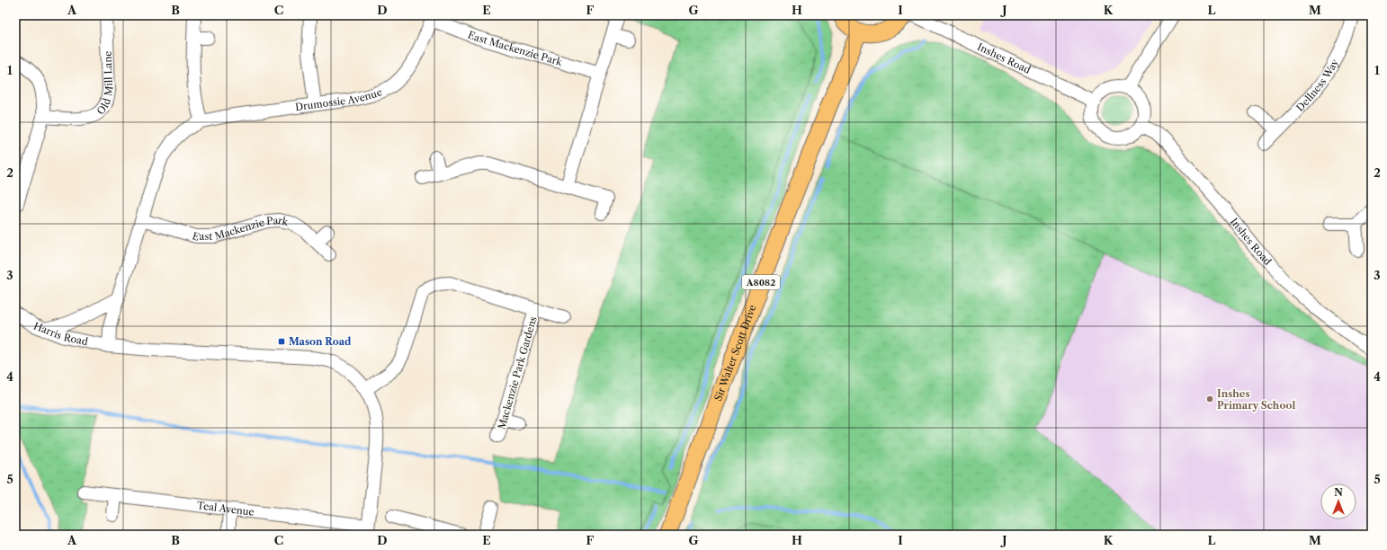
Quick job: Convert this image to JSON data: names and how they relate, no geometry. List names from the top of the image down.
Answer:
{
  "streets": {
    "main road": ["A8082", "Sir Walter Scott Drive"],
    "street": [
      "East Mackenzie Park",
      "Inshes Road",
      "Old Mill Lane",
      "Dellness Way",
      "Drumossie Avenue",
      "Harris Road",
      "Mackenzie Park Gardens",
      "Teal Avenue"
    ]
  },
  "crossings": [
    ["East Mackenzie Park", "Drumossie Avenue"],
    ["Drumossie Avenue", "Harris Road"]
  ],
  "places": {
    "transit": ["Mason Road"],
    "other": ["Inshes Primary School"]
  },
  "north": "top",
  "grid": {
    "columns": [
      "A",
      "B",
      "C",
      "D",
      "E",
      "F",
      "G",
      "H",
      "I",
      "J",
      "K",
      "L",
      "M"
    ],
    "rows": [
      "1",
      "2",
      "3",
      "4",
      "5"
    ]
  }
}
